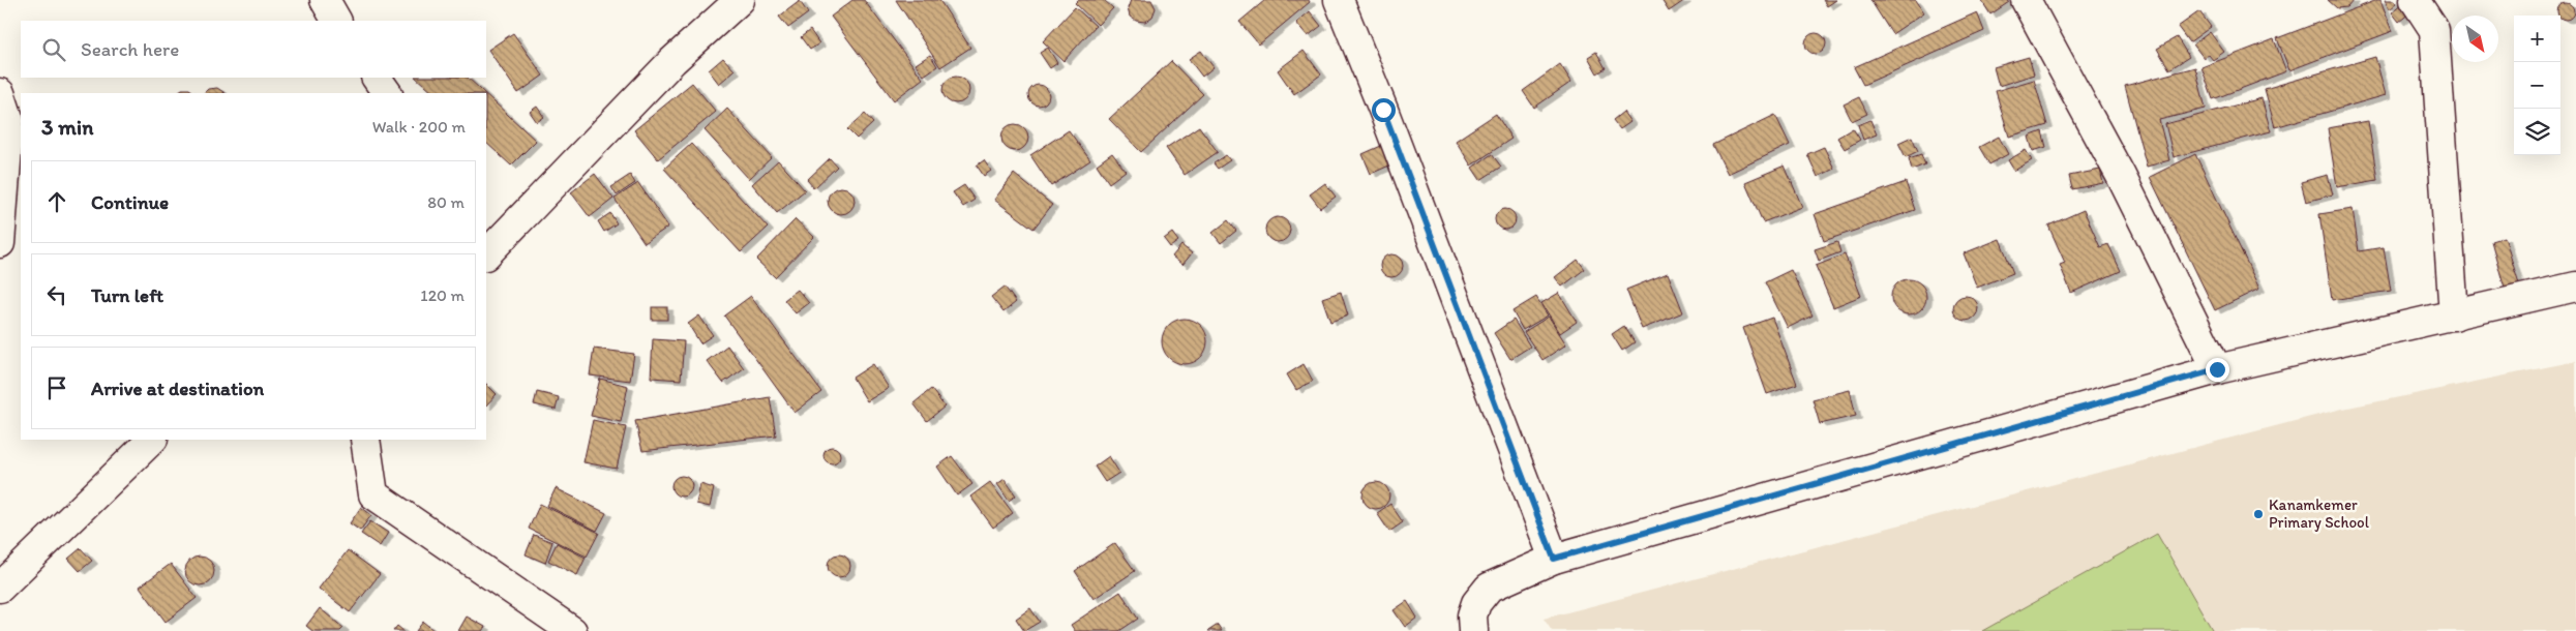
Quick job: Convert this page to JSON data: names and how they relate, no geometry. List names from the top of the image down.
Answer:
{
  "places": ["Kanamkemer Primary School"],
  "north": "bottom right",
  "page": {
    "map_buttons": ["+", "−"],
    "search": "Search here",
    "heading": ["3 min", "Walk · 200 m"],
    "list": [
      ["Continue", "80 m"],
      ["Turn left", "120 m"],
      "Arrive at destination"
    ]
  }
}
